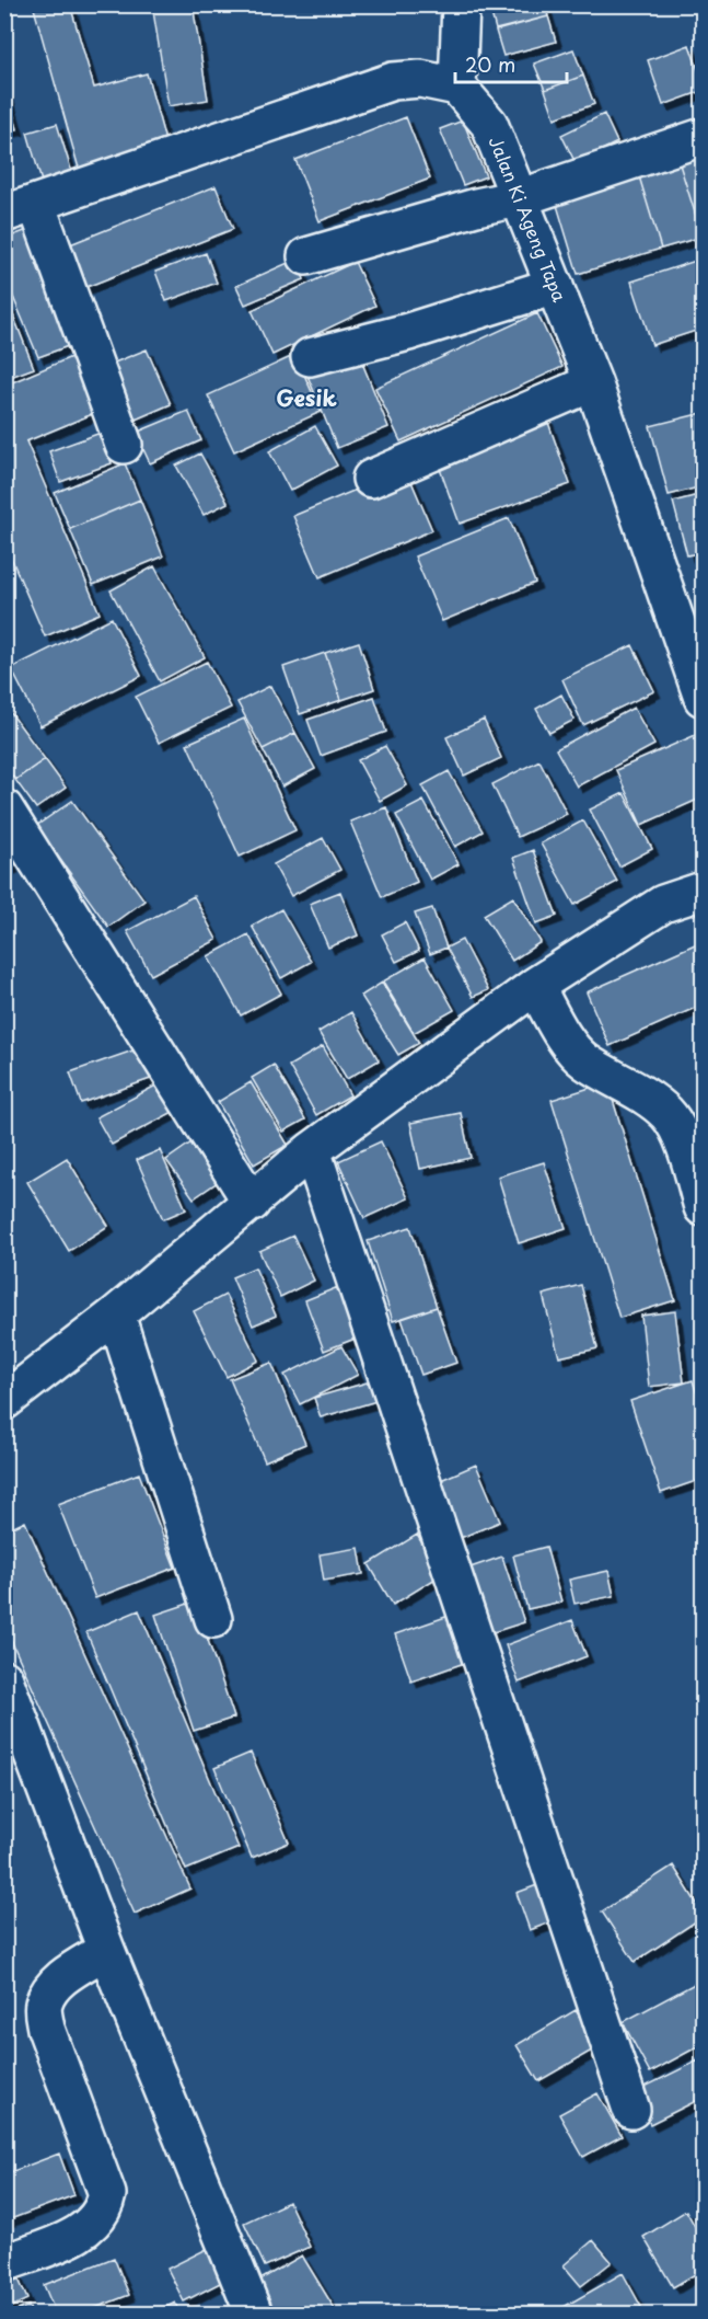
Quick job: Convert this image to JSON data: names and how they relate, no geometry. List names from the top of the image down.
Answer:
{
  "streets": {
    "street": ["Jalan Ki Ageng Tapa"]
  },
  "districts": ["Gesik"],
  "scale_bar": "20 m"
}
